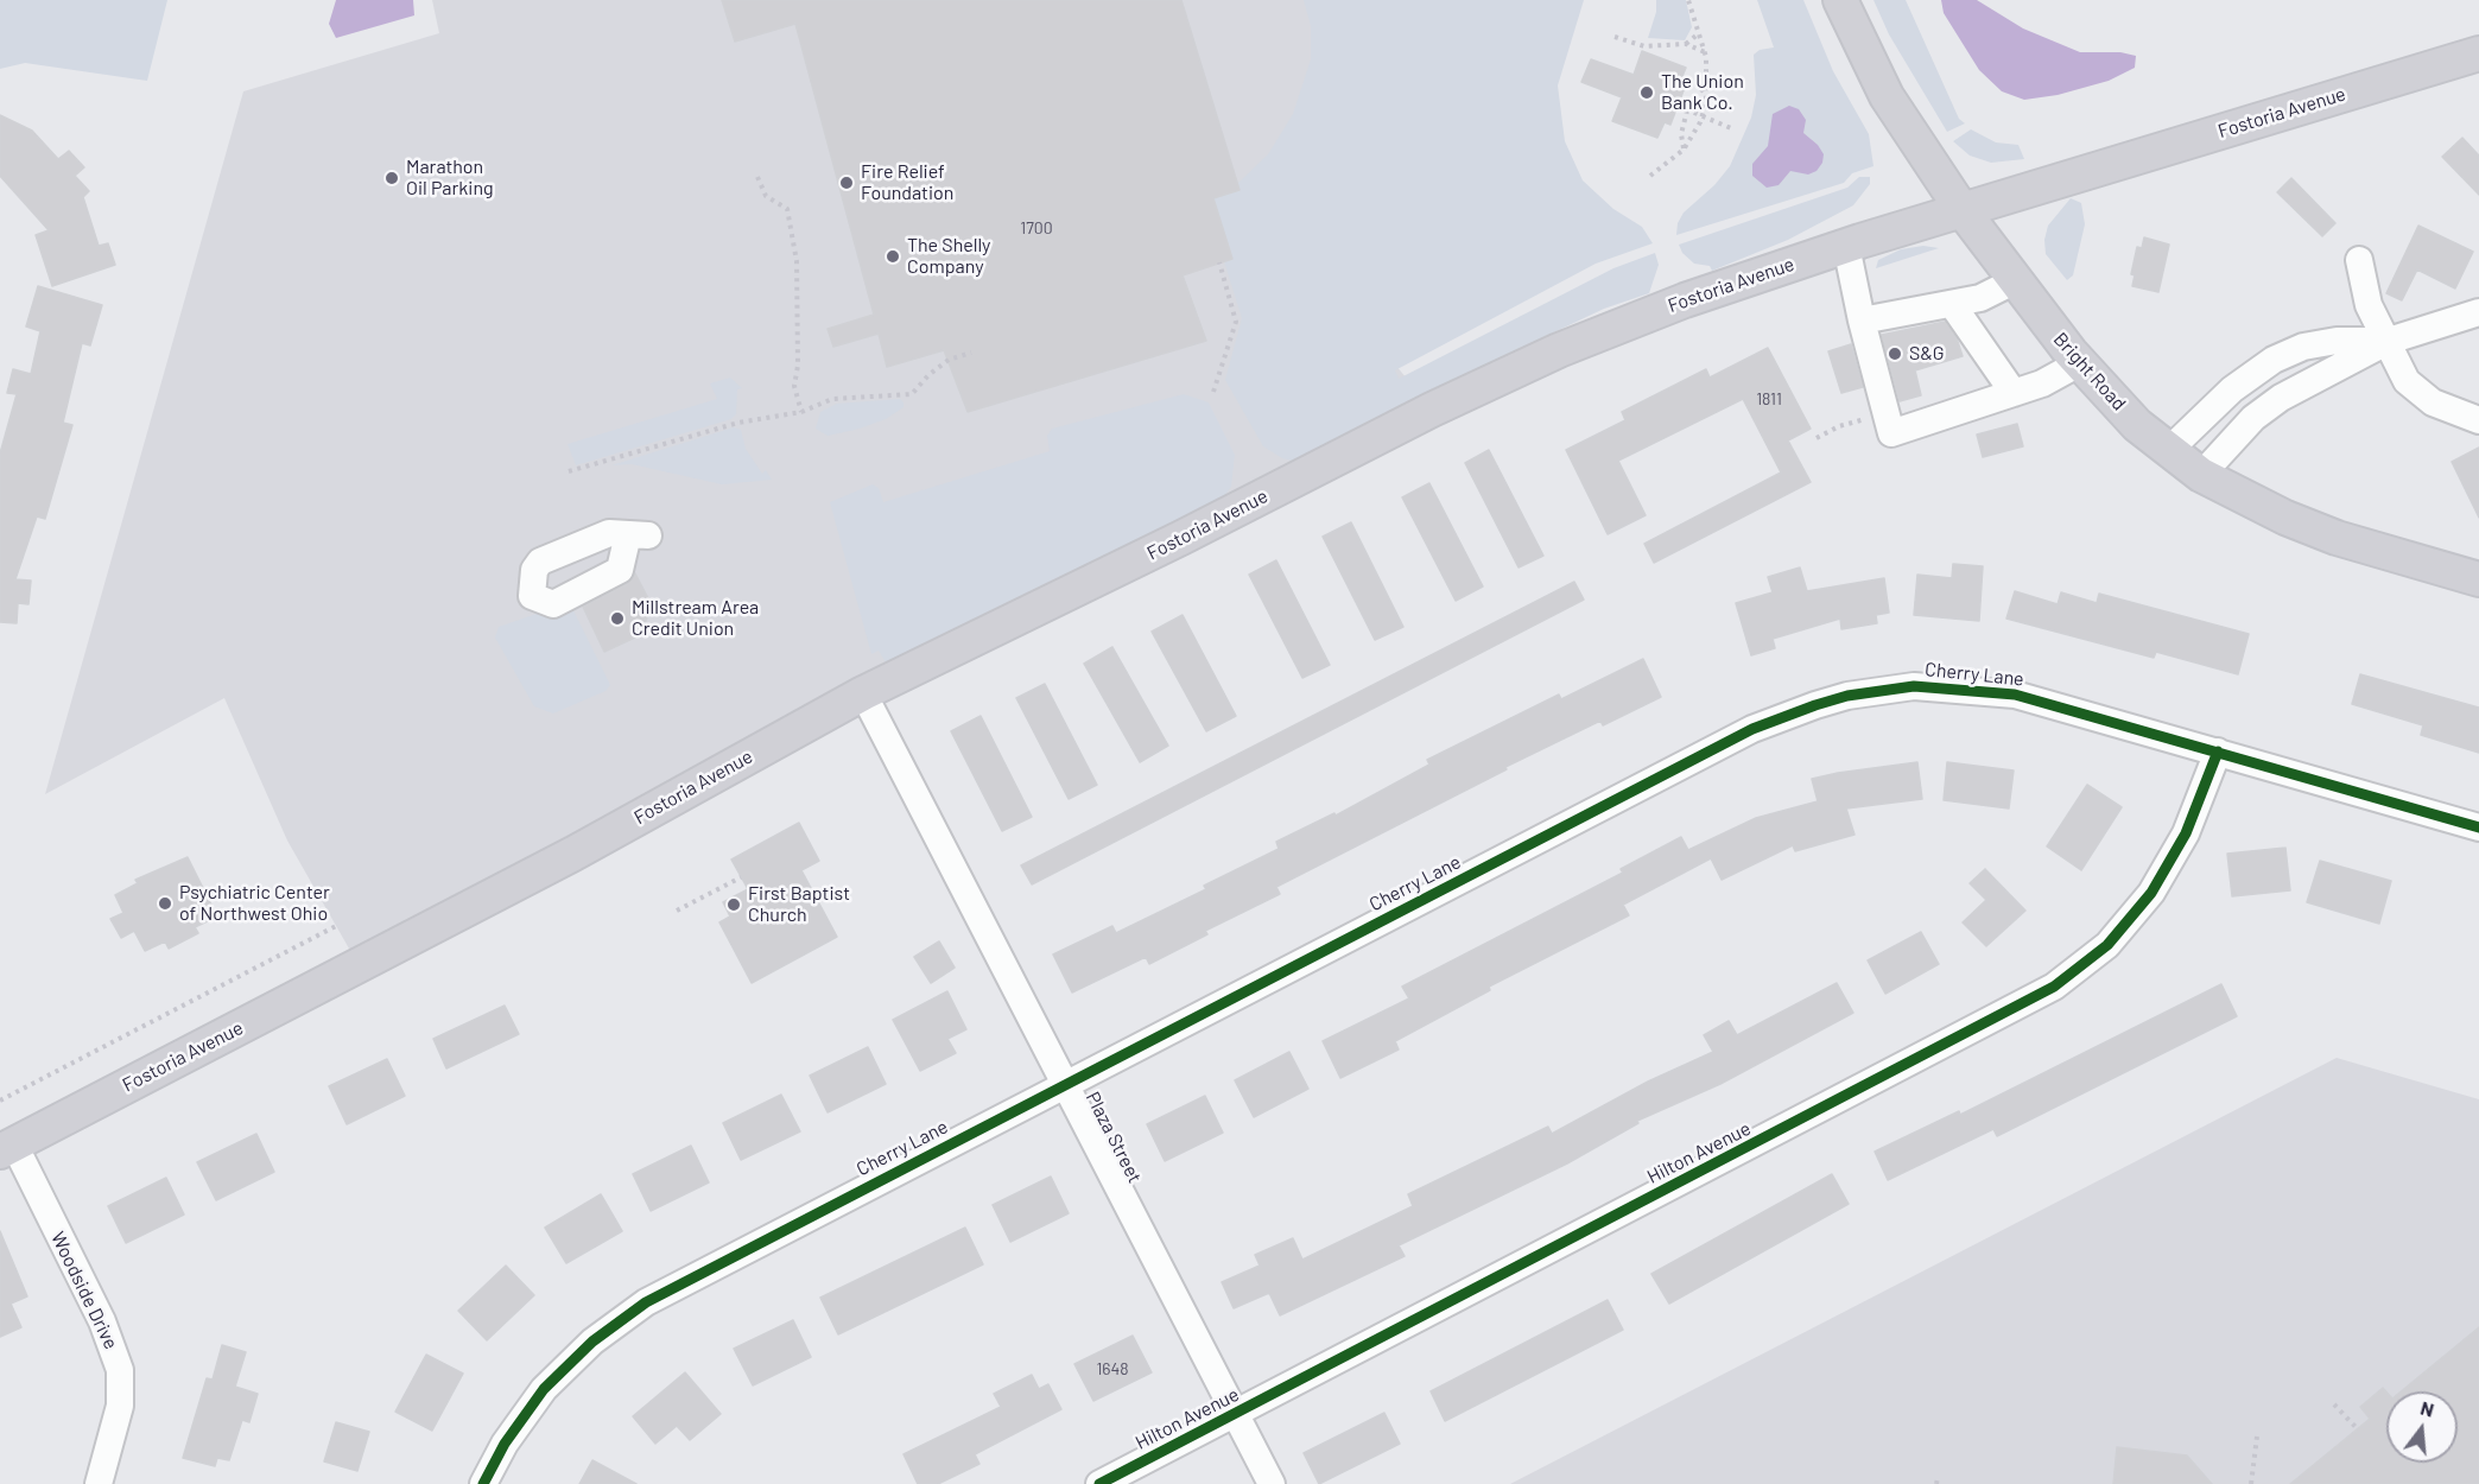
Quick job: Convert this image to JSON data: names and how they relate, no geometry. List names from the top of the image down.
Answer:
{
  "streets": {
    "main road": ["Fostoria Avenue", "Bright Road"],
    "street": [
      "Cherry Lane",
      "Plaza Street",
      "Hilton Avenue",
      "Woodside Drive"
    ]
  },
  "crossings": [
    ["Fostoria Avenue", "Bright Road"],
    ["Fostoria Avenue", "Plaza Street"],
    ["Fostoria Avenue", "Woodside Drive"],
    ["Cherry Lane", "Plaza Street"],
    ["Cherry Lane", "Hilton Avenue"],
    ["Plaza Street", "Hilton Avenue"]
  ],
  "places": [
    "The Union Bank Co.",
    "Marathon Oil Parking",
    "Fire Relief Foundation",
    "The Shelly Company",
    "S&G",
    "Millstream Area Credit Union",
    "Psychiatric Center of Northwest Ohio",
    "First Baptist Church"
  ],
  "house_numbers": ["1700", "1811", "1648"],
  "north": "top"
}
